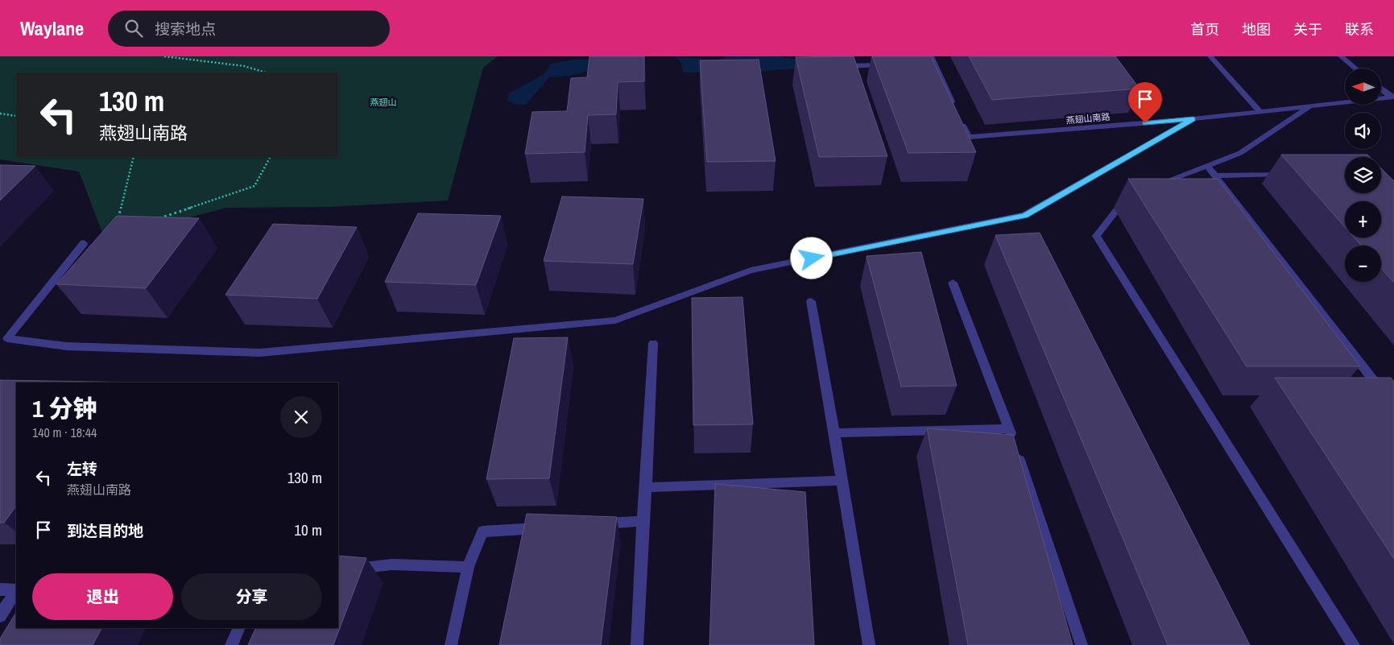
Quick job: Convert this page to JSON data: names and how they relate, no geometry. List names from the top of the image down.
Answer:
{
  "streets": {
    "street": ["燕翅山南路"]
  },
  "parks": ["燕翅山"],
  "north": "left",
  "page": {
    "header": "Waylane",
    "search": "搜索地点",
    "nav": [
      "首页",
      "地图",
      "关于",
      "联系"
    ],
    "map_buttons": ["+", "−"],
    "turn": ["130 m", "燕翅山南路"],
    "heading": ["1 分钟", "140 m · 18:44"],
    "list": [
      {
        "name": "左转",
        "note": "燕翅山南路",
        "value": "130 m"
      },
      {
        "name": "到达目的地",
        "value": "10 m"
      }
    ],
    "buttons": ["退出", "分享"]
  }
}
